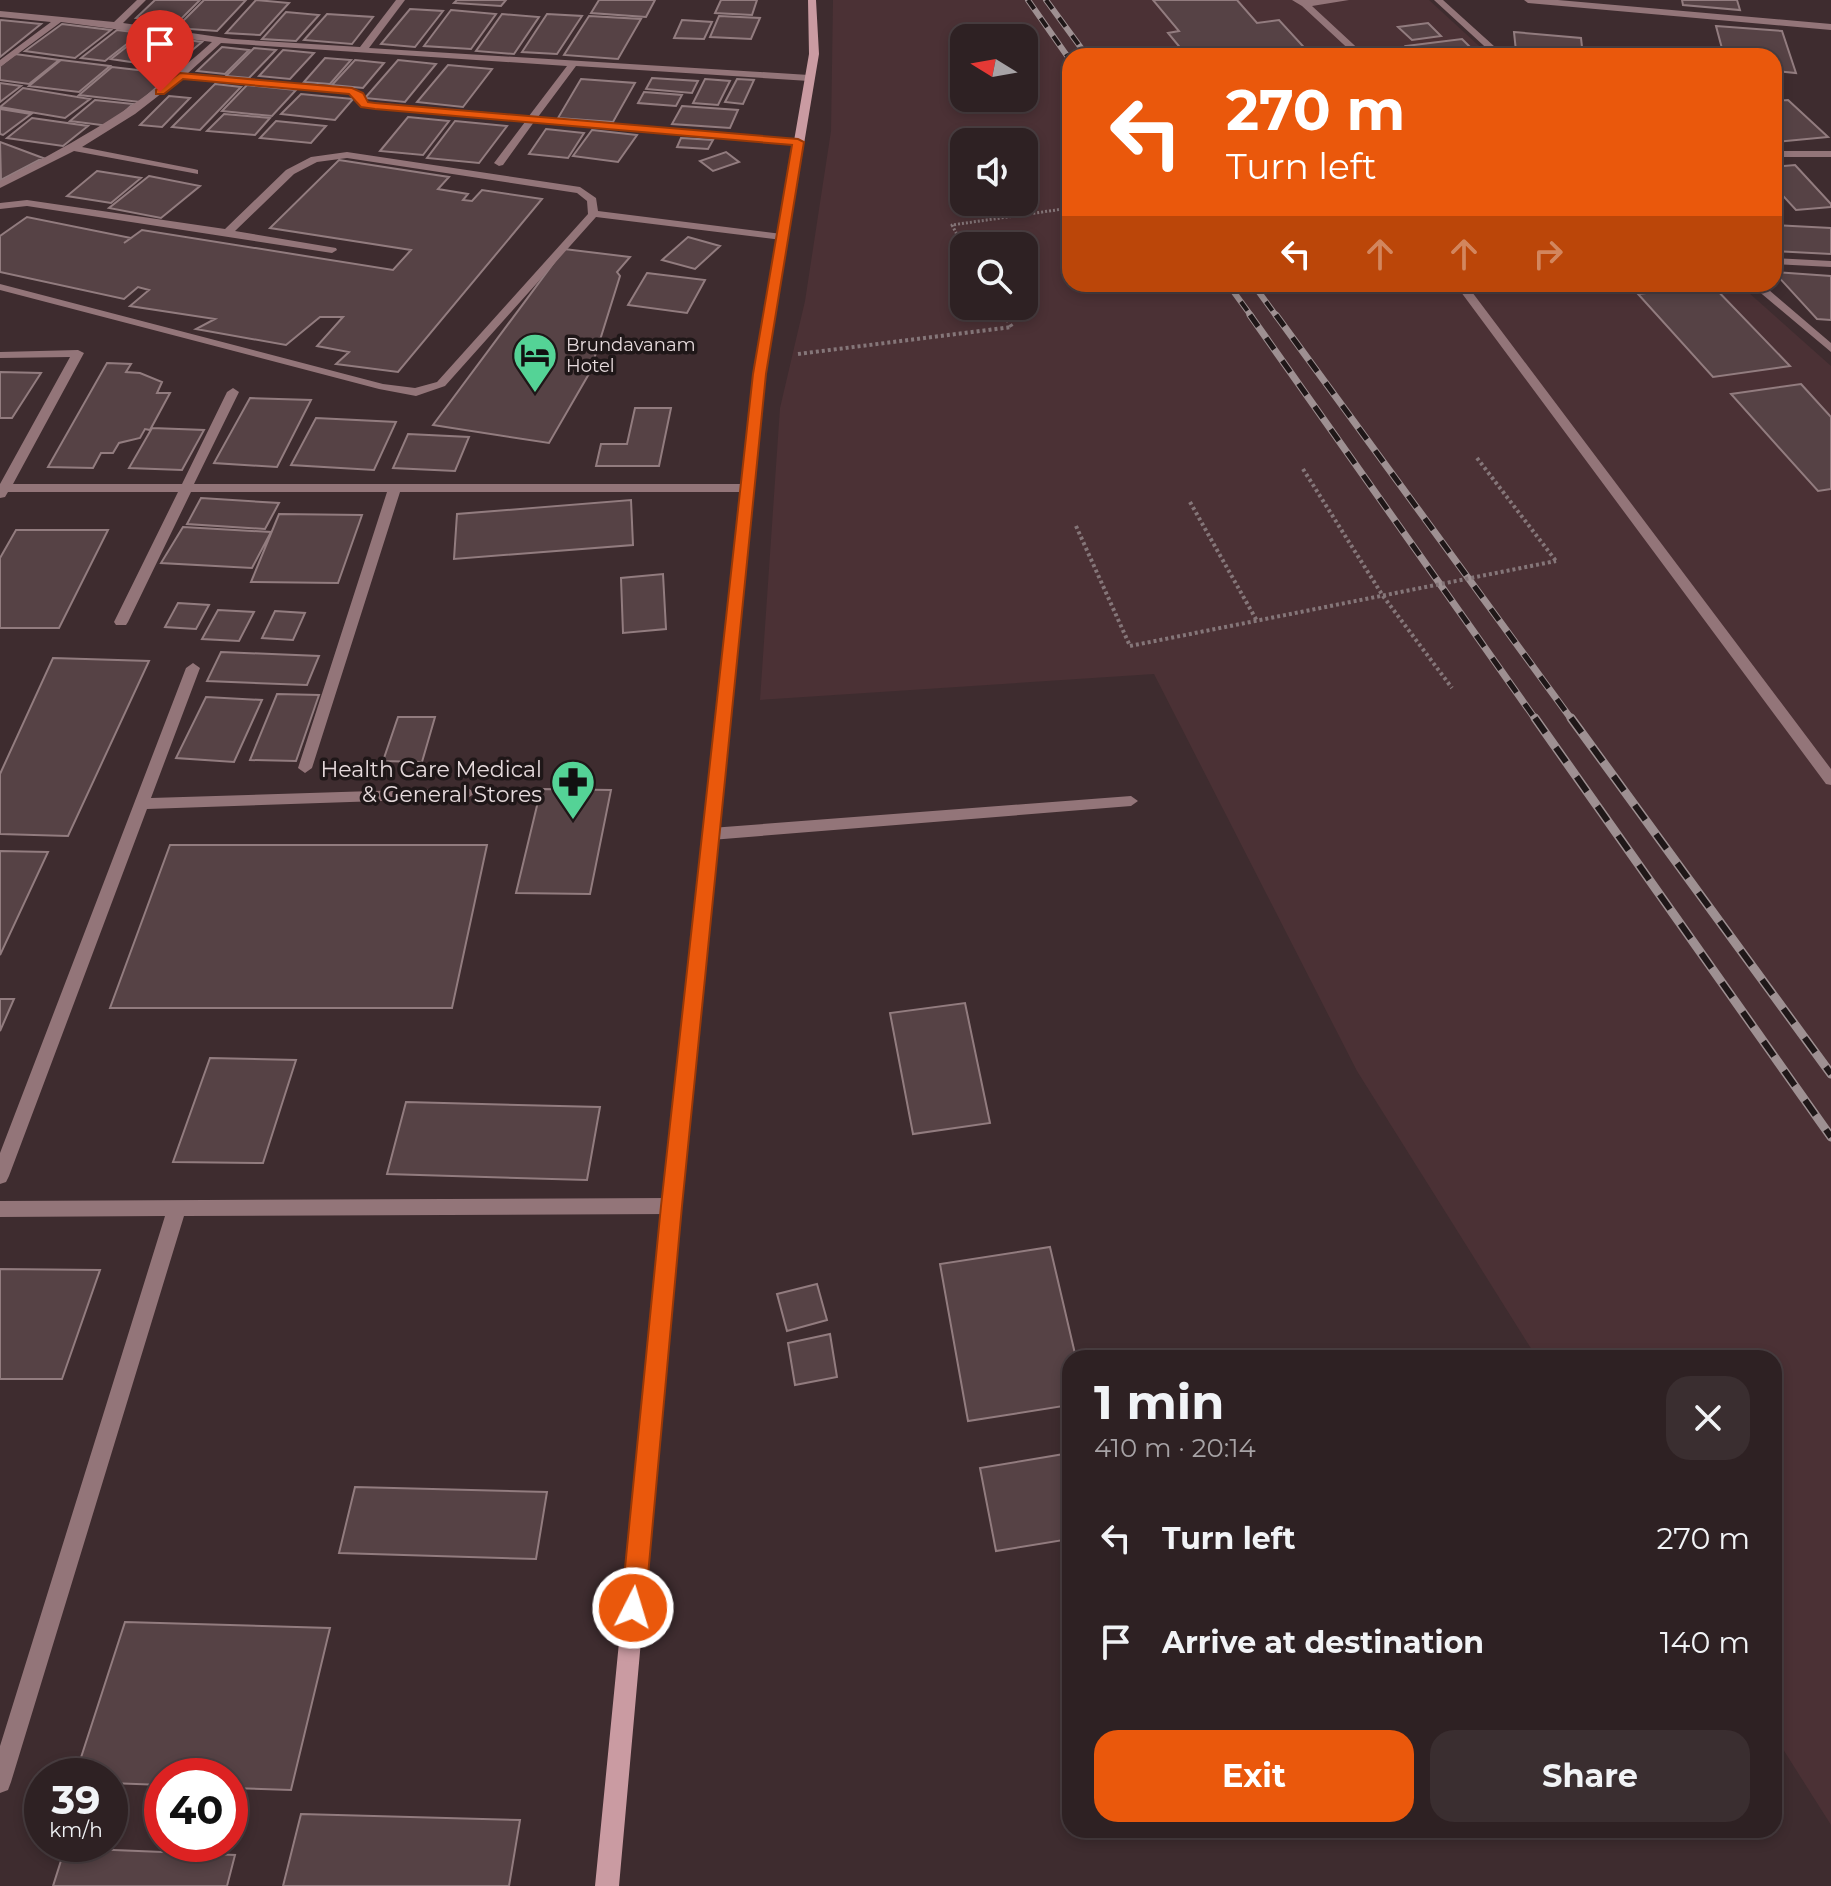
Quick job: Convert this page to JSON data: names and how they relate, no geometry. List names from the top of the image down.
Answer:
{
  "places": {
    "hotel": ["Brundavanam Hotel"],
    "pharmacy": ["Health Care Medical & General Stores"]
  },
  "north": "left",
  "page": {
    "turn": ["270 m", "Turn left"],
    "heading": ["1 min", "410 m · 20:14"],
    "list": [
      {
        "name": "Turn left",
        "value": "270 m"
      },
      {
        "name": "Arrive at destination",
        "value": "140 m"
      }
    ],
    "buttons": ["Exit", "Share"],
    "speed": "39 km/h",
    "limit": "40"
  }
}
